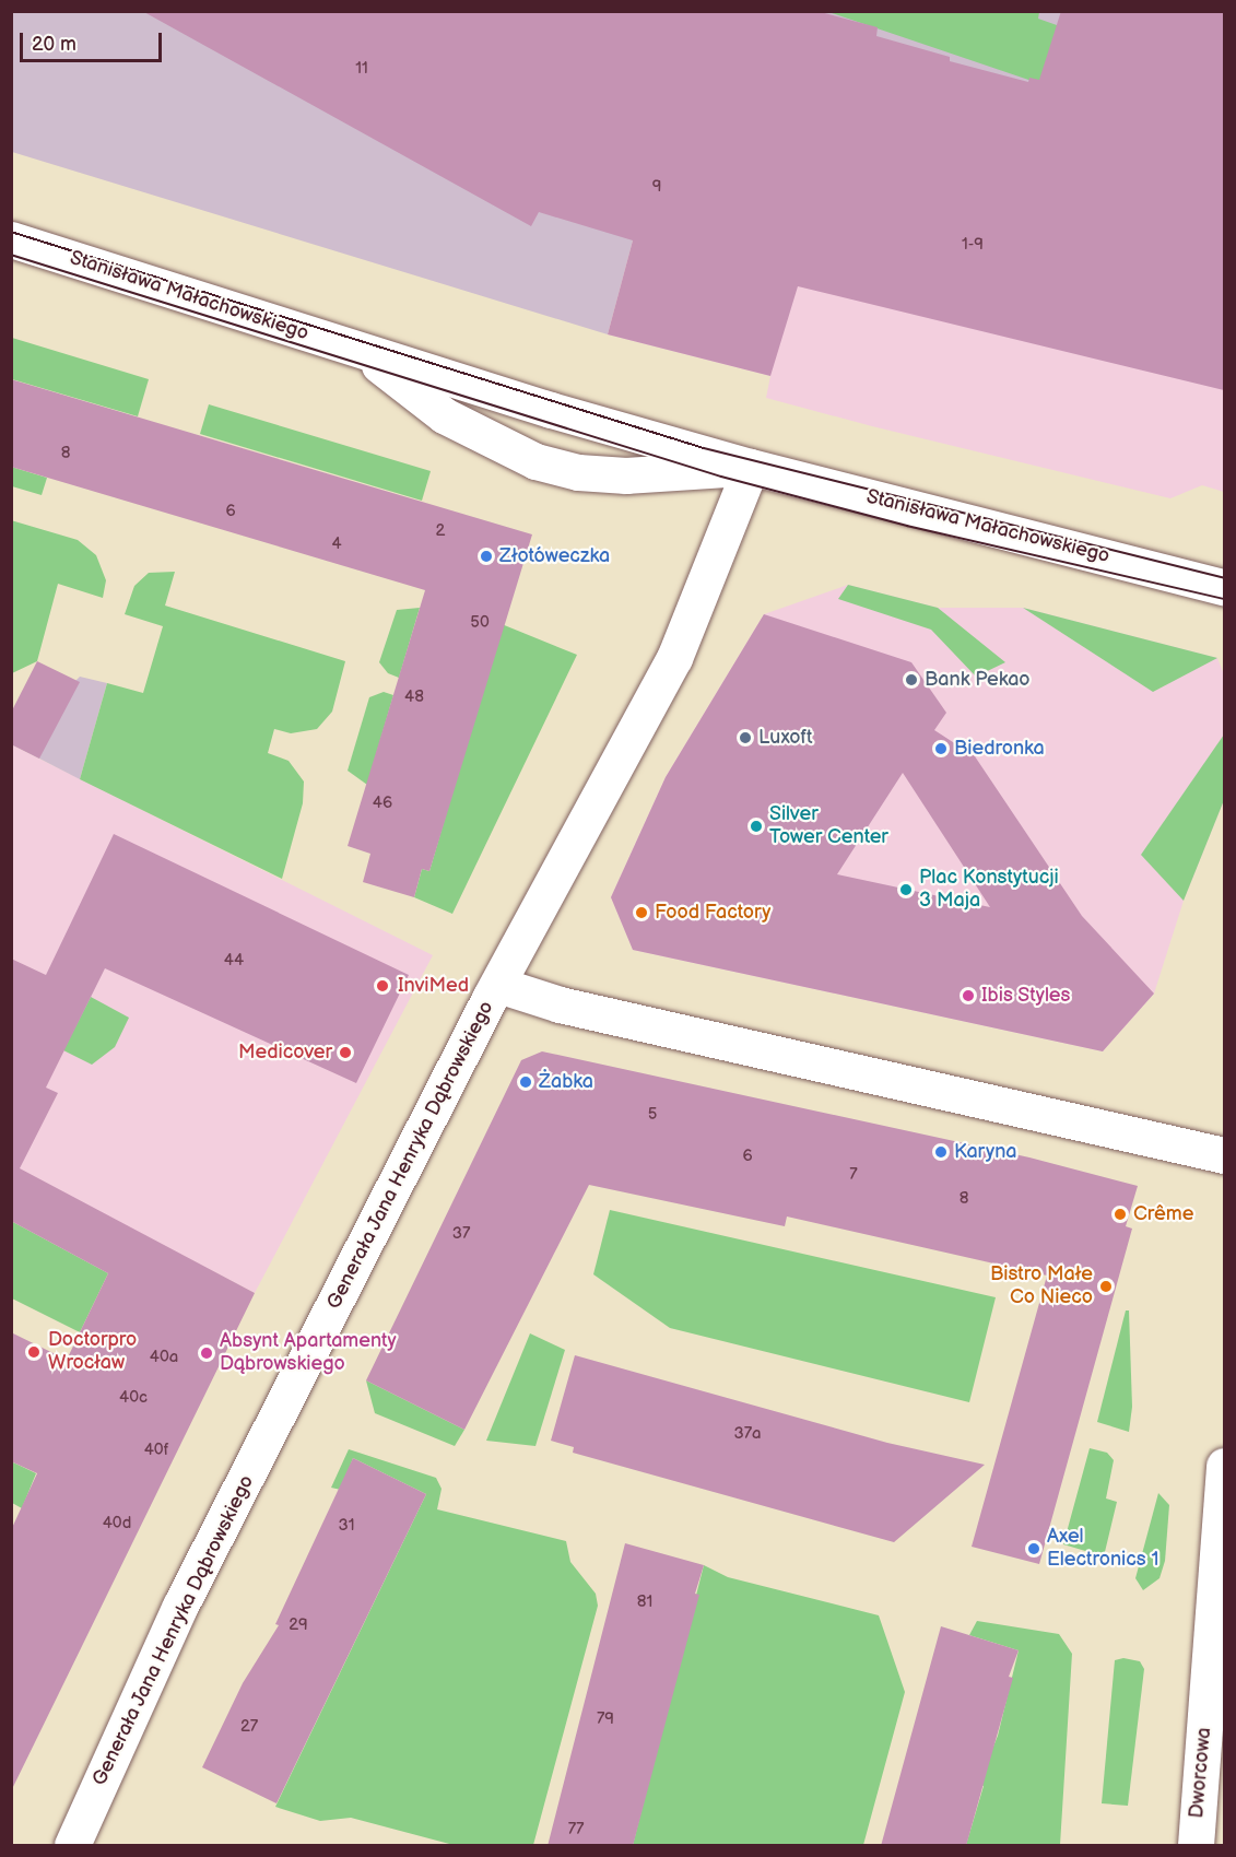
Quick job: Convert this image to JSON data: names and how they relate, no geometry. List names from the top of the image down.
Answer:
{
  "streets": {
    "street": ["Stanisława Małachowskiego", "Generała Jana Henryka Dąbrowskiego", "Dworcowa"]
  },
  "crossings": [
    ["Stanisława Małachowskiego", "Generała Jana Henryka Dąbrowskiego"]
  ],
  "places": [
    "Złotóweczka",
    "Bank Pekao",
    "Luxoft",
    "Biedronka",
    "Silver Tower Center",
    "Plac Konstytucji 3 Maja",
    "Food Factory",
    "InviMed",
    "Ibis Styles",
    "Medicover",
    "Żabka",
    "Karyna",
    "Crême",
    "Bistro Małe Co Nieco",
    "Doctorpro Wrocław",
    "Absynt Apartamenty Dąbrowskiego",
    "Axel Electronics 1"
  ],
  "house_numbers": [
    "11",
    "9",
    "1-9",
    "8",
    "6",
    "2",
    "4",
    "50",
    "48",
    "46",
    "44",
    "5",
    "6",
    "7",
    "8",
    "37",
    "40a",
    "40c",
    "37a",
    "40f",
    "40d",
    "31",
    "81",
    "29",
    "79",
    "27",
    "77"
  ],
  "scale_bar": "20 m"
}
